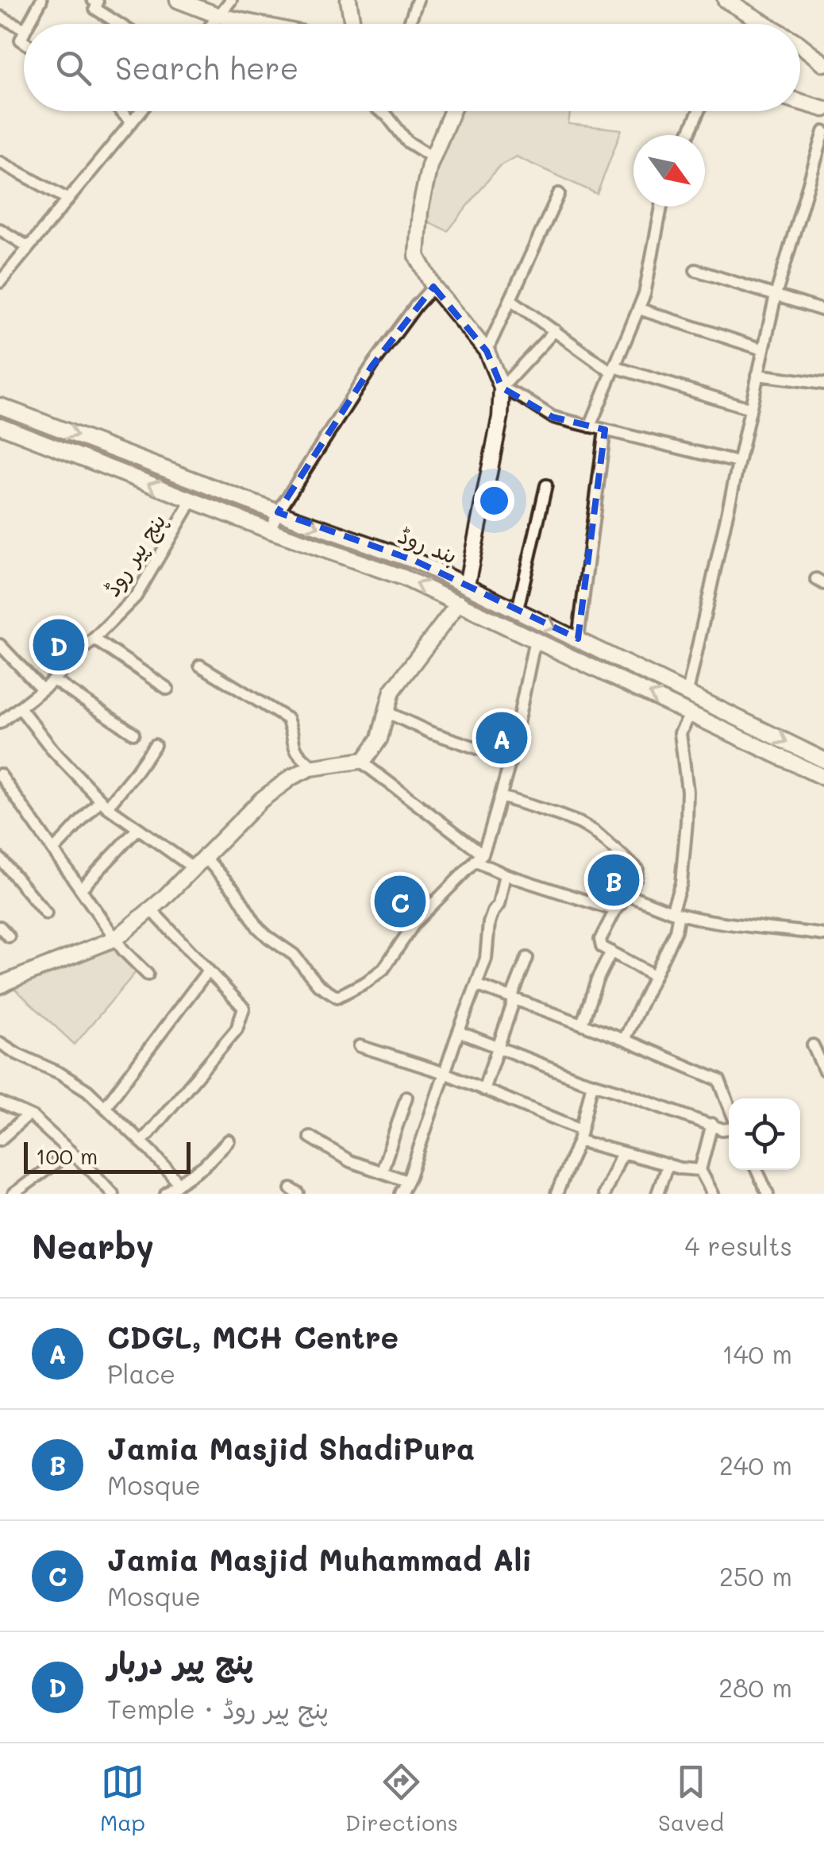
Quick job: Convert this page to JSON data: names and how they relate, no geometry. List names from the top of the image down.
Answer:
{
  "streets": {
    "main road": ["بند روڈ"],
    "street": ["پنج پیر روڈ"]
  },
  "crossings": [
    ["بند روڈ", "پنج پیر روڈ"]
  ],
  "scale_bar": "100 m",
  "north": "bottom right",
  "page": {
    "search": "Search here",
    "pins": [
      "D",
      "A",
      "B",
      "C"
    ],
    "scale": "100 m",
    "heading": ["Nearby", "4 results"],
    "list": [
      {
        "mark": "A",
        "name": "CDGL, MCH Centre",
        "note": "Place",
        "value": "140 m"
      },
      {
        "mark": "B",
        "name": "Jamia Masjid ShadiPura",
        "note": "Mosque",
        "value": "240 m"
      },
      {
        "mark": "C",
        "name": "Jamia Masjid Muhammad Ali",
        "note": "Mosque",
        "value": "250 m"
      },
      {
        "mark": "D",
        "name": "پنج پیر دربار",
        "note": "Temple · پنج پیر روڈ",
        "value": "280 m"
      }
    ],
    "nav": ["Map", "Directions", "Saved"]
  }
}
